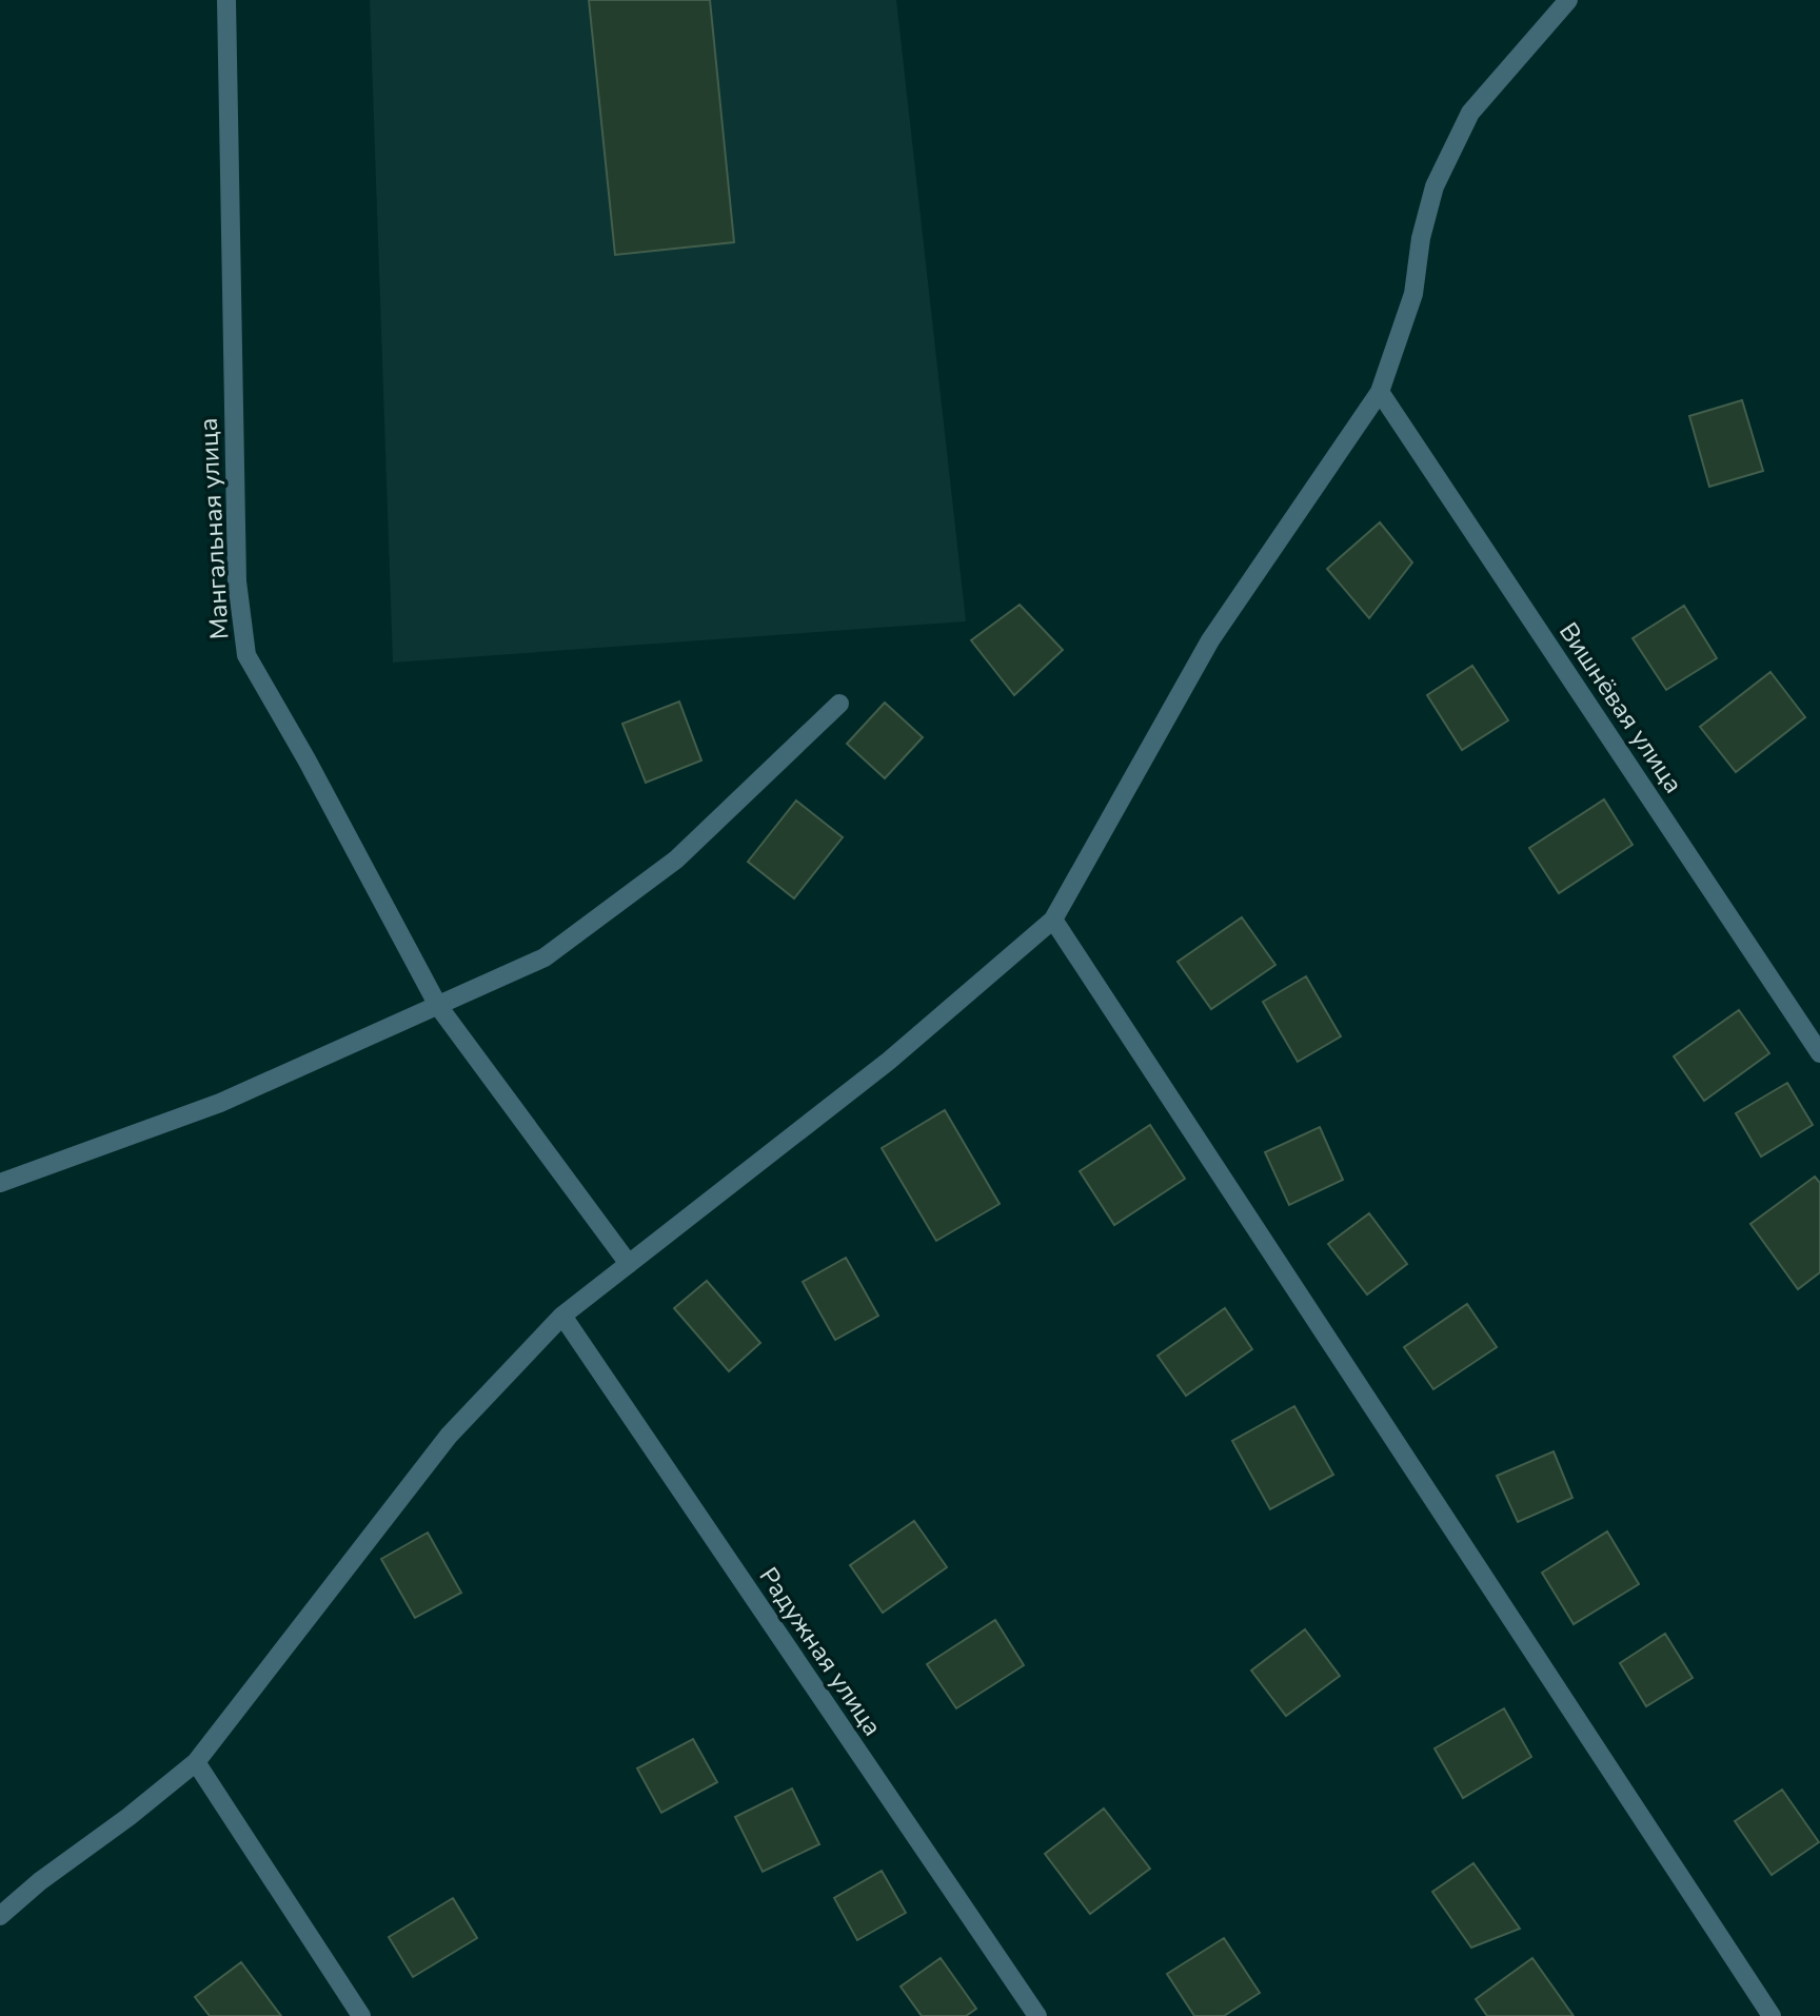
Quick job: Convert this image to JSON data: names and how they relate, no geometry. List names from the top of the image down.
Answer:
{
  "streets": {
    "street": ["Мангальная улица", "Вишнёвая улица", "Радужная улица"]
  }
}
